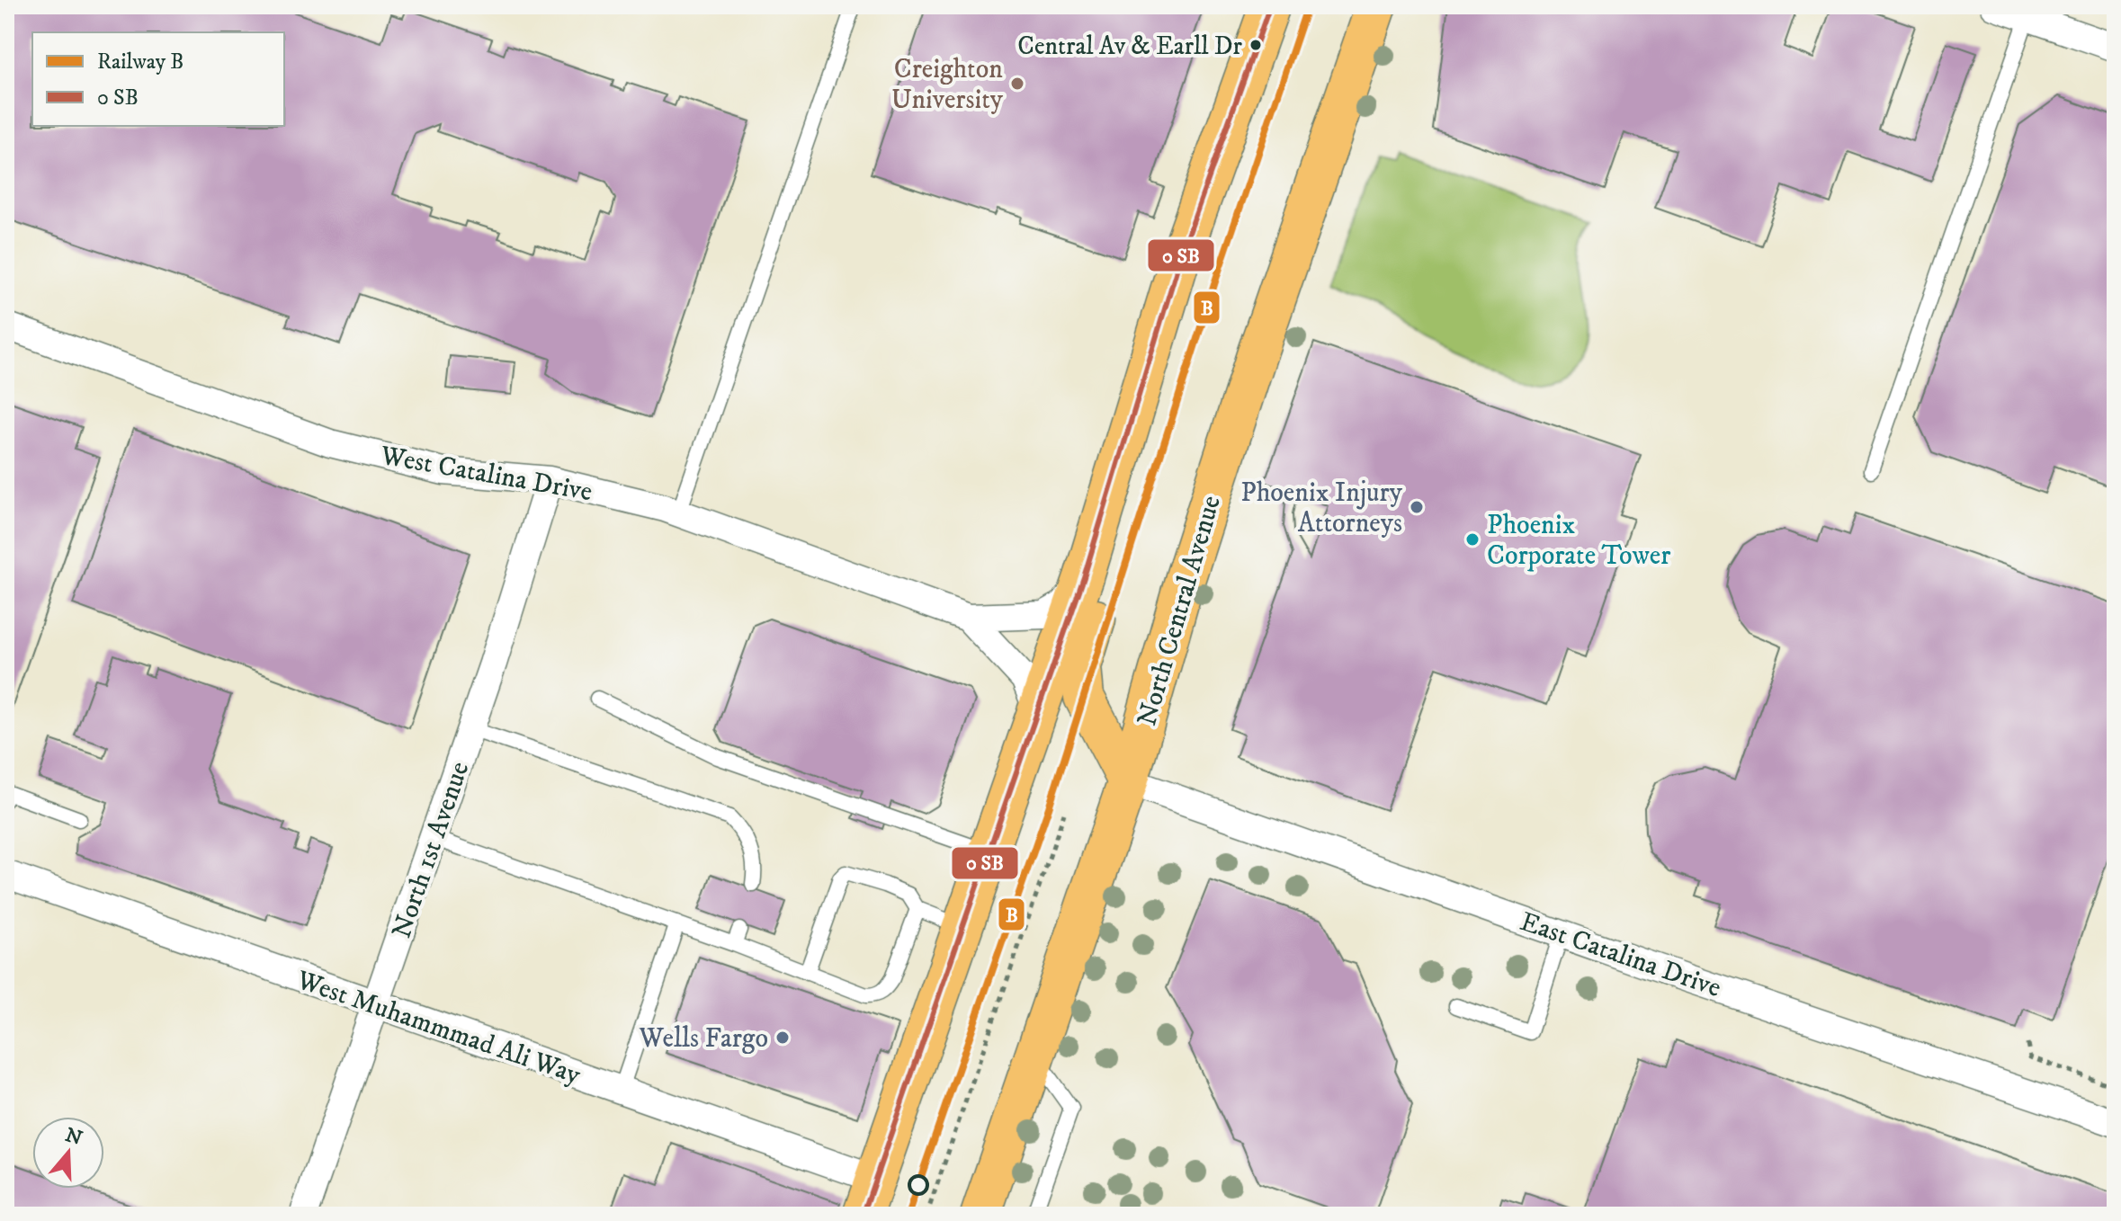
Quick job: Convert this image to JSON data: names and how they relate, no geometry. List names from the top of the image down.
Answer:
{
  "streets": {
    "main road": ["North Central Avenue"],
    "street": [
      "West Catalina Drive",
      "North 1st Avenue",
      "East Catalina Drive",
      "West Muhammmad Ali Way"
    ]
  },
  "crossings": [
    ["West Catalina Drive", "North 1st Avenue"],
    ["North Central Avenue", "East Catalina Drive"],
    ["North 1st Avenue", "West Muhammmad Ali Way"]
  ],
  "places": [
    "Central Av & Earll Dr",
    "Creighton University",
    "Phoenix Injury Attorneys",
    "Phoenix Corporate Tower",
    "Wells Fargo"
  ],
  "lines": ["rail line B"],
  "legend": ["Railway B", "0 SB"],
  "north": "top"
}
